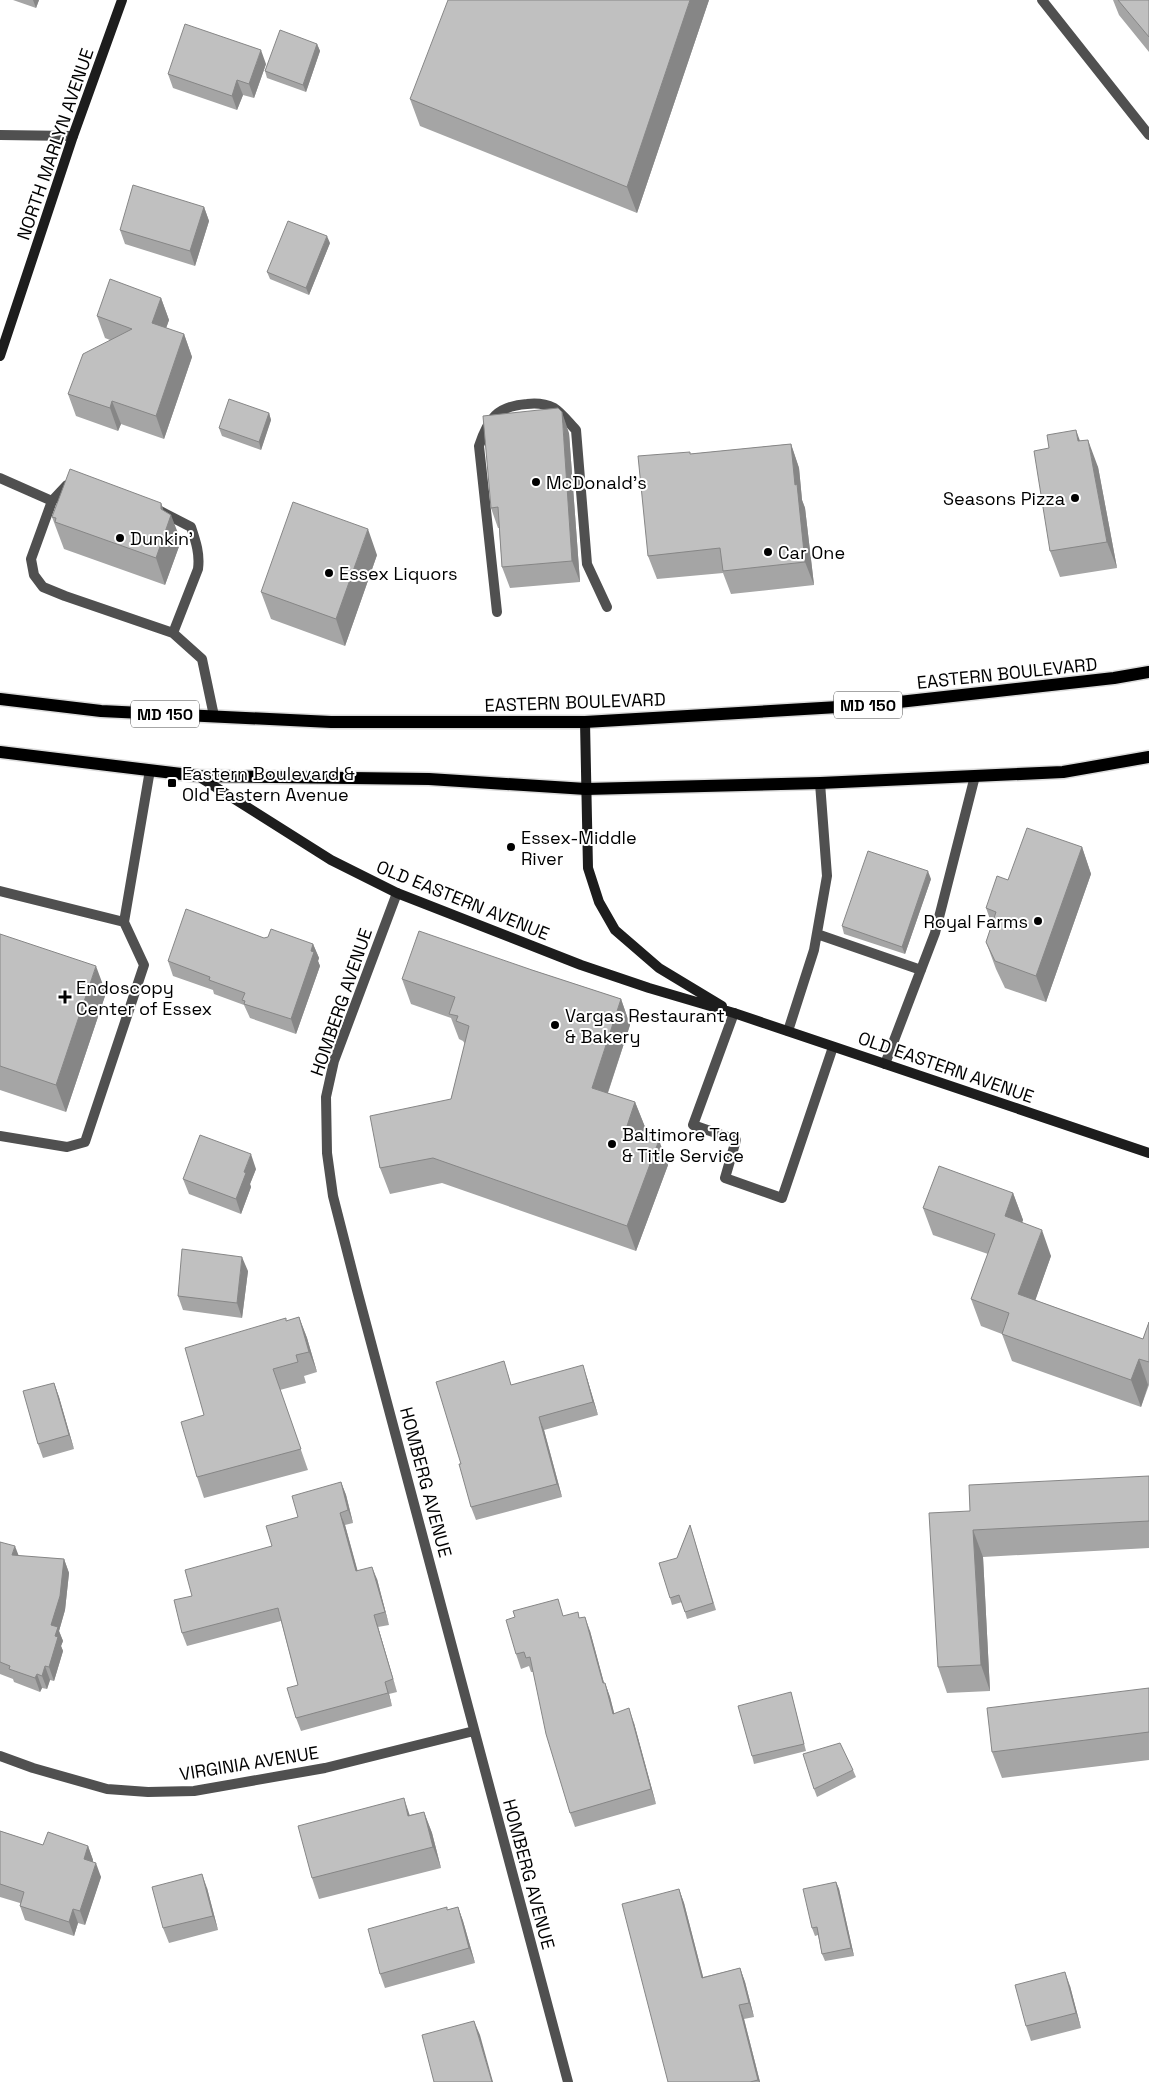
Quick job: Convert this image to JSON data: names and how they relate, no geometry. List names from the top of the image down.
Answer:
{
  "streets": {
    "main road": ["EASTERN BOULEVARD", "MD 150"],
    "street": [
      "NORTH MARLYN AVENUE",
      "OLD EASTERN AVENUE",
      "HOMBERG AVENUE",
      "VIRGINIA AVENUE"
    ]
  },
  "crossings": [
    ["EASTERN BOULEVARD", "OLD EASTERN AVENUE"],
    ["OLD EASTERN AVENUE", "HOMBERG AVENUE"],
    ["HOMBERG AVENUE", "VIRGINIA AVENUE"]
  ],
  "places": {
    "other": [
      "McDonald's",
      "Seasons Pizza",
      "Dunkin'",
      "Car One",
      "Essex Liquors",
      "Essex-Middle River",
      "Royal Farms",
      "Vargas Restaurant & Bakery",
      "Baltimore Tag & Title Service"
    ],
    "transit": ["Eastern Boulevard & Old Eastern Avenue"],
    "health": ["Endoscopy Center of Essex"]
  }
}
